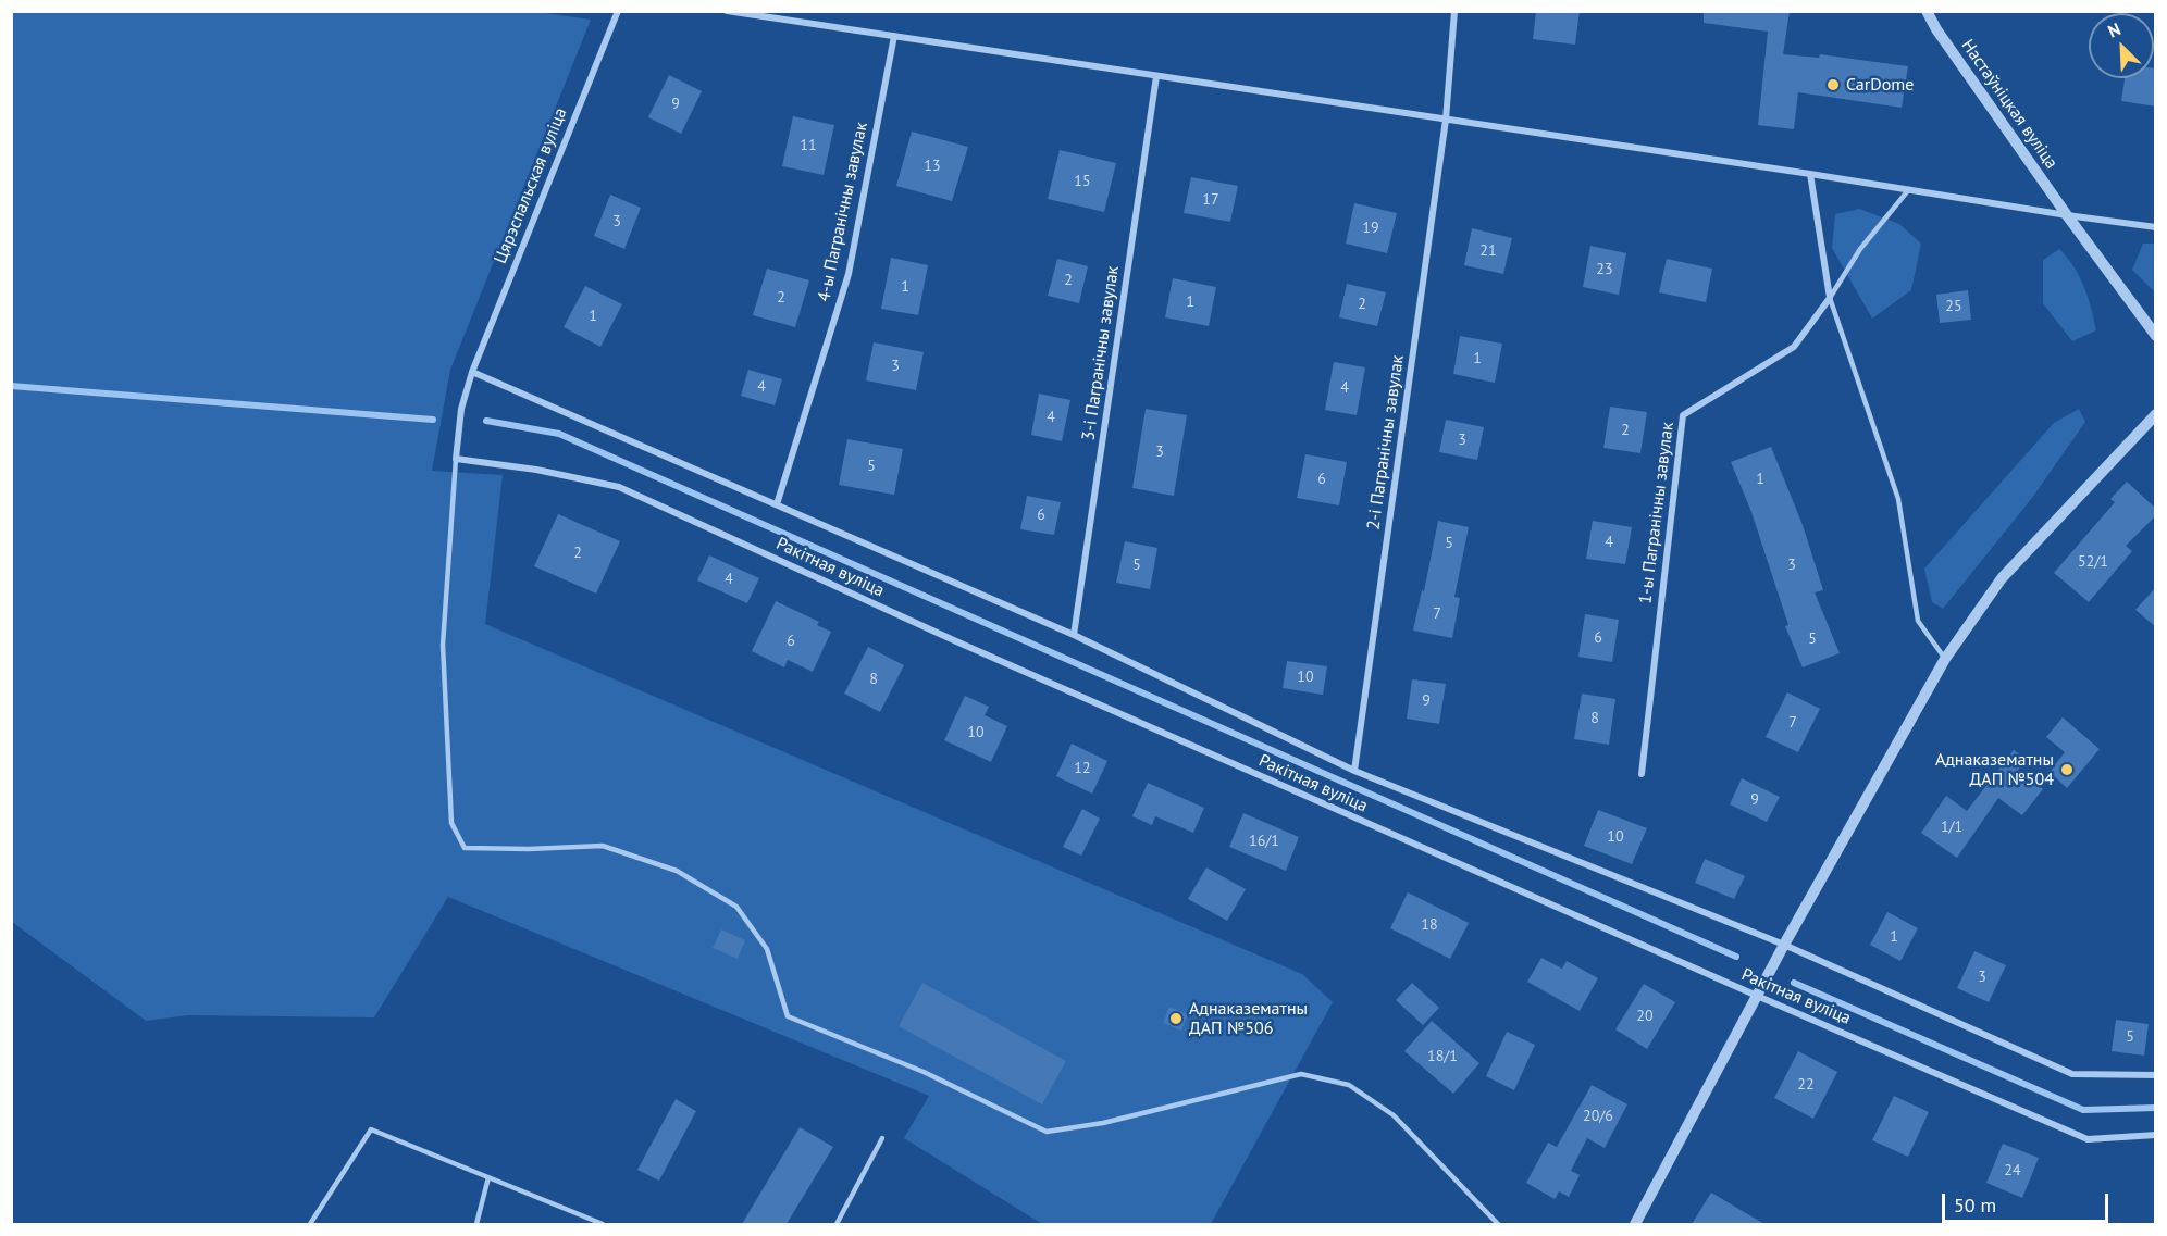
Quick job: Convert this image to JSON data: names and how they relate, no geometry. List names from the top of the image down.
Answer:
{
  "streets": {
    "street": [
      "Настаўніцкая вуліца",
      "Цярэспальская вуліца",
      "4-ы Пагранічны завулак",
      "3-і Пагранічны завулак",
      "2-і Пагранічны завулак",
      "1-ы Пагранічны завулак",
      "Ракітная вуліца"
    ]
  },
  "crossings": [
    ["Цярэспальская вуліца", "Ракітная вуліца"],
    ["4-ы Пагранічны завулак", "Ракітная вуліца"],
    ["3-і Пагранічны завулак", "Ракітная вуліца"],
    ["2-і Пагранічны завулак", "Ракітная вуліца"]
  ],
  "places": ["CarDome", "Аднаказематны ДАП №504", "Аднаказематны ДАП №506"],
  "house_numbers": [
    "9",
    "11",
    "13",
    "15",
    "17",
    "3",
    "19",
    "21",
    "23",
    "2",
    "1",
    "2",
    "1",
    "2",
    "25",
    "1",
    "1",
    "3",
    "4",
    "4",
    "4",
    "2",
    "3",
    "3",
    "5",
    "6",
    "1",
    "6",
    "4",
    "5",
    "2",
    "52/1",
    "5",
    "3",
    "4",
    "7",
    "6",
    "5",
    "6",
    "10",
    "8",
    "9",
    "8",
    "7",
    "10",
    "12",
    "9",
    "1/1",
    "10",
    "16/1",
    "18",
    "1",
    "3",
    "20",
    "5",
    "18/1",
    "22",
    "20/6",
    "24"
  ],
  "scale_bar": "50 m",
  "north": "top left"
}
